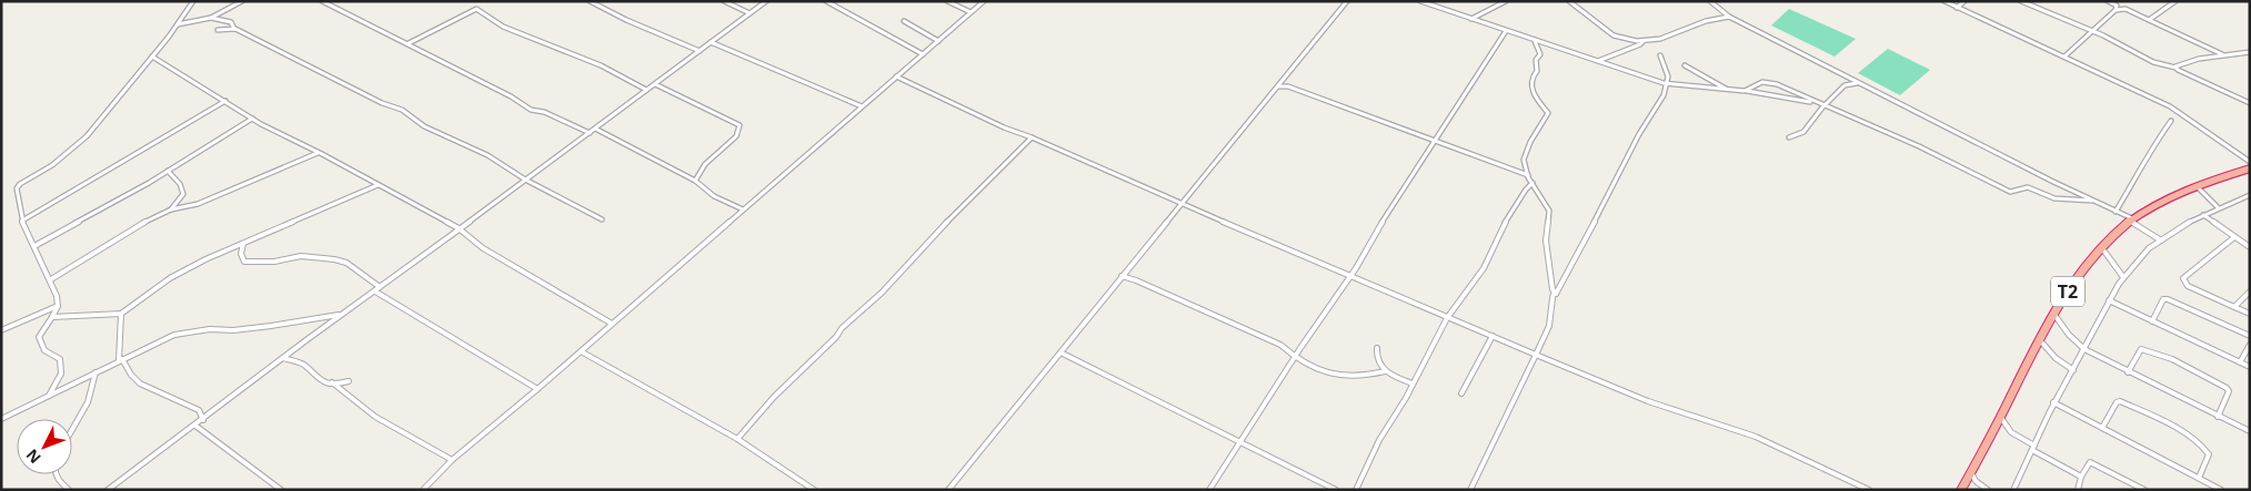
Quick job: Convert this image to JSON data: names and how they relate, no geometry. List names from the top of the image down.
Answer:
{
  "streets": {
    "highway": ["T2"]
  },
  "north": "bottom left"
}
